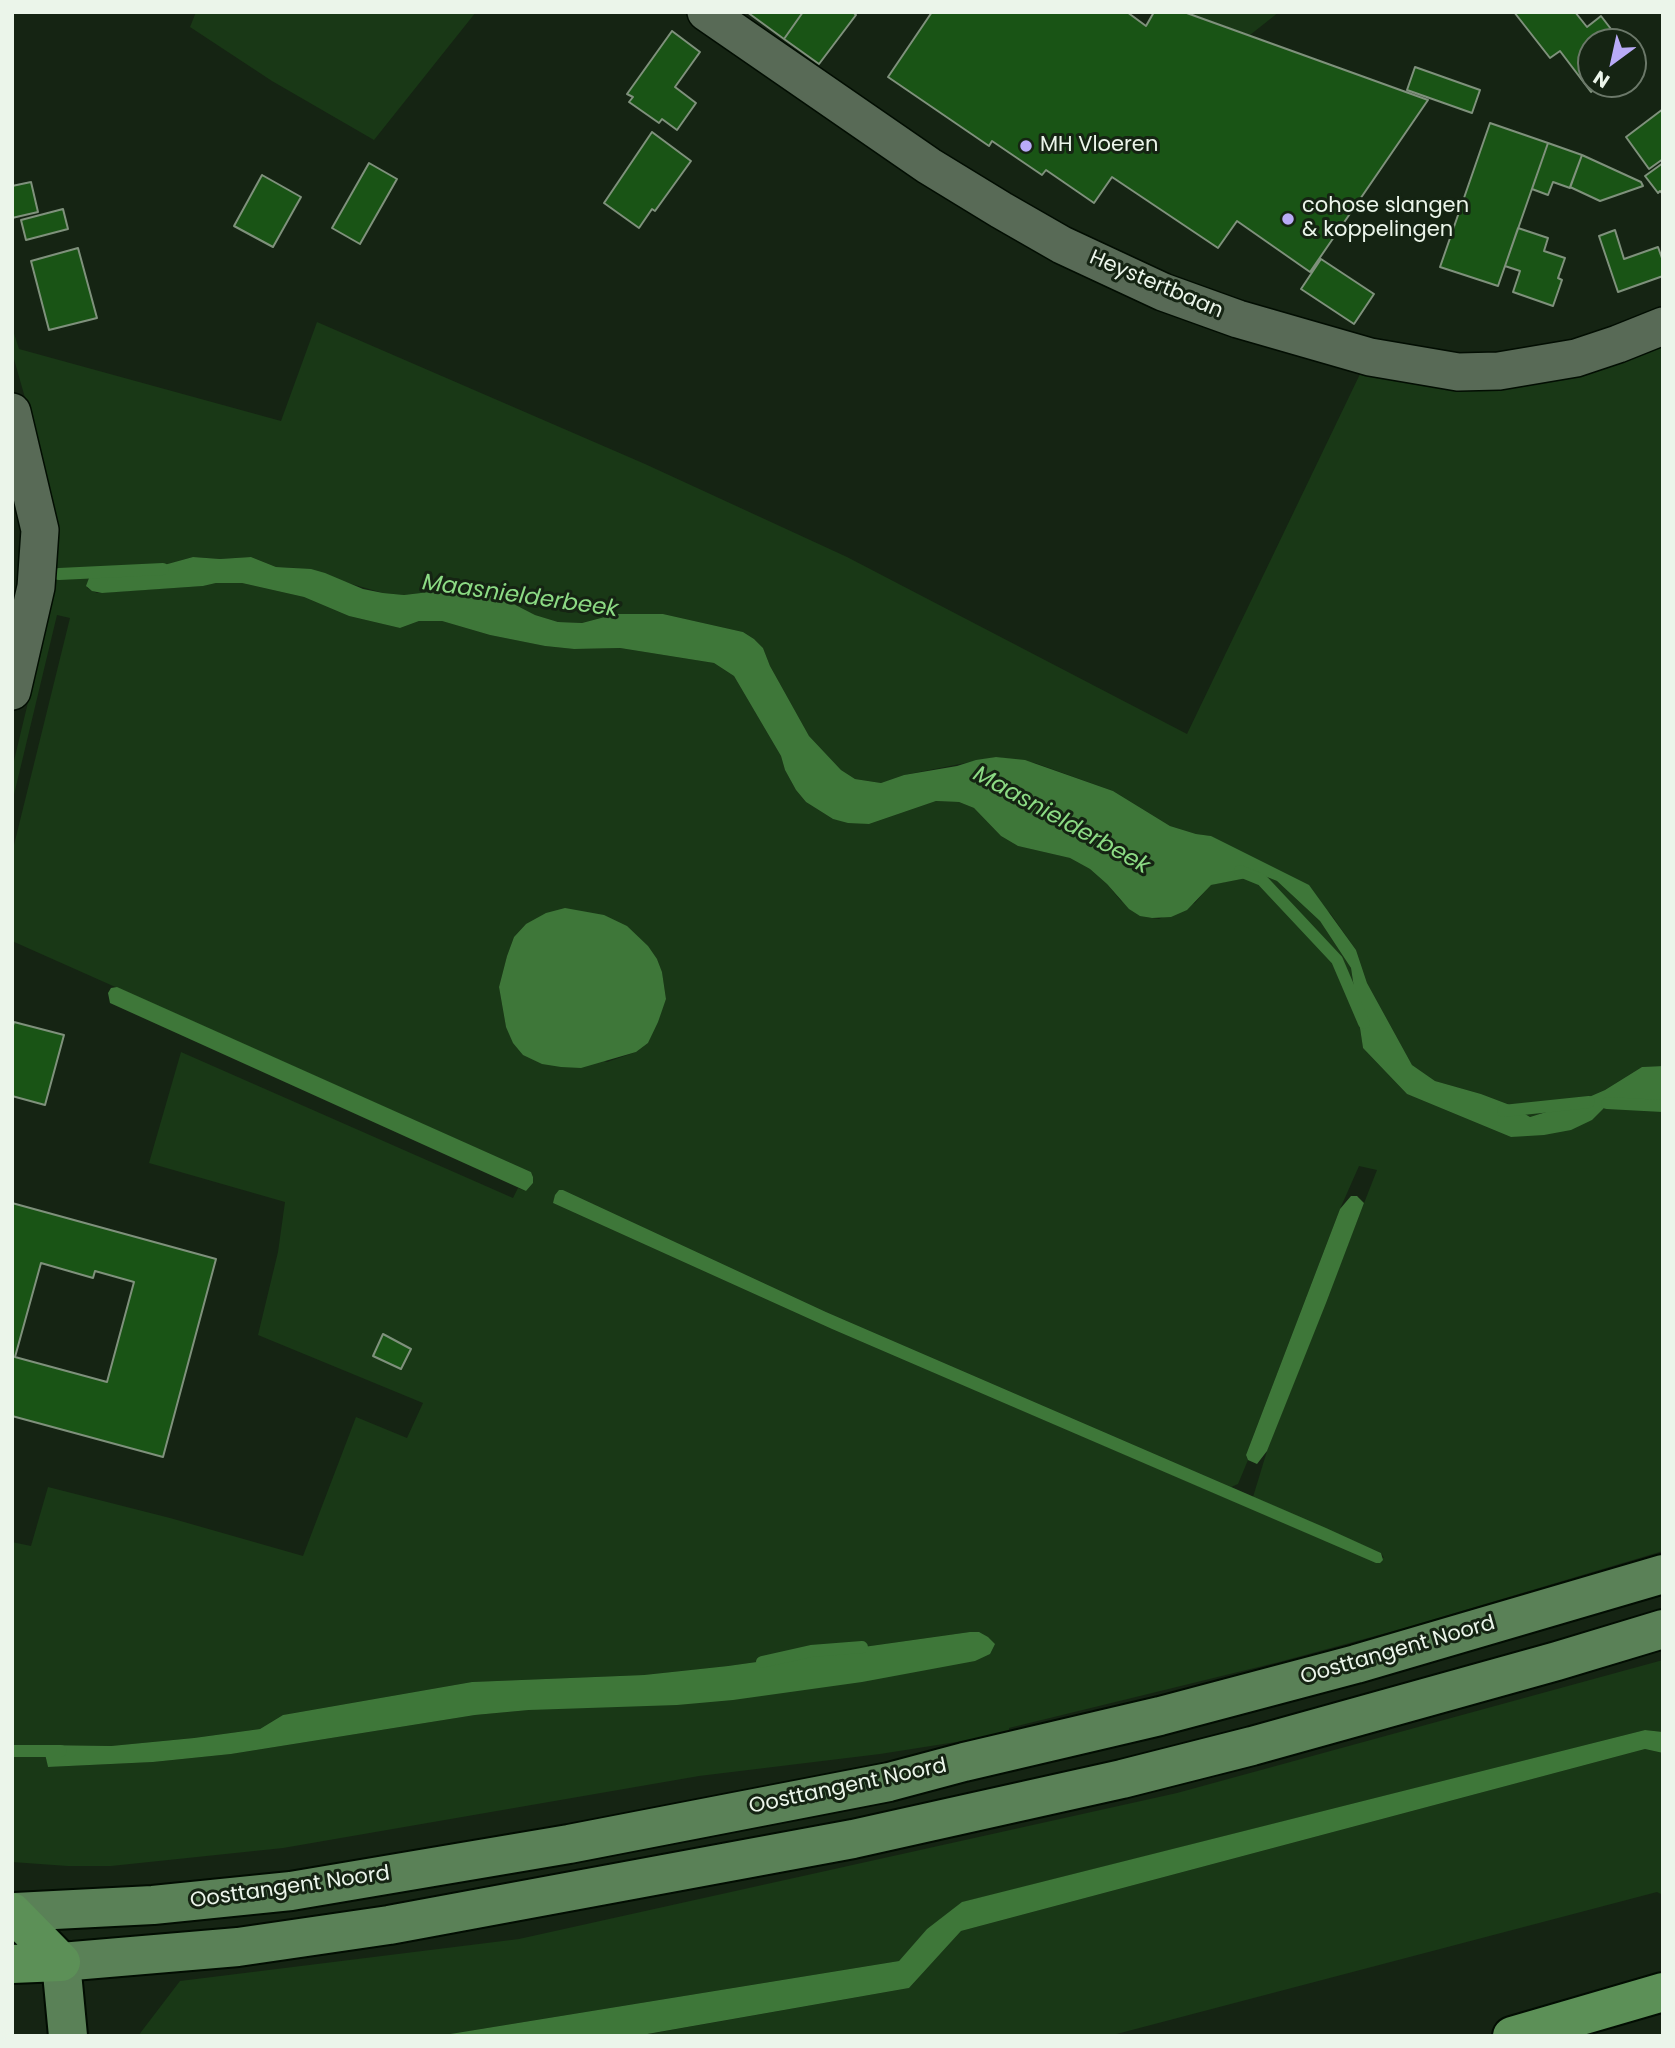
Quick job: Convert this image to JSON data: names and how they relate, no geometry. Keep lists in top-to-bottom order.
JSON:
{
  "streets": {
    "main road": ["Oosttangent Noord"],
    "street": ["Heystertbaan"]
  },
  "water": ["Maasnielderbeek"],
  "places": ["MH Vloeren", "cohose slangen & koppelingen"],
  "north": "bottom left"
}
